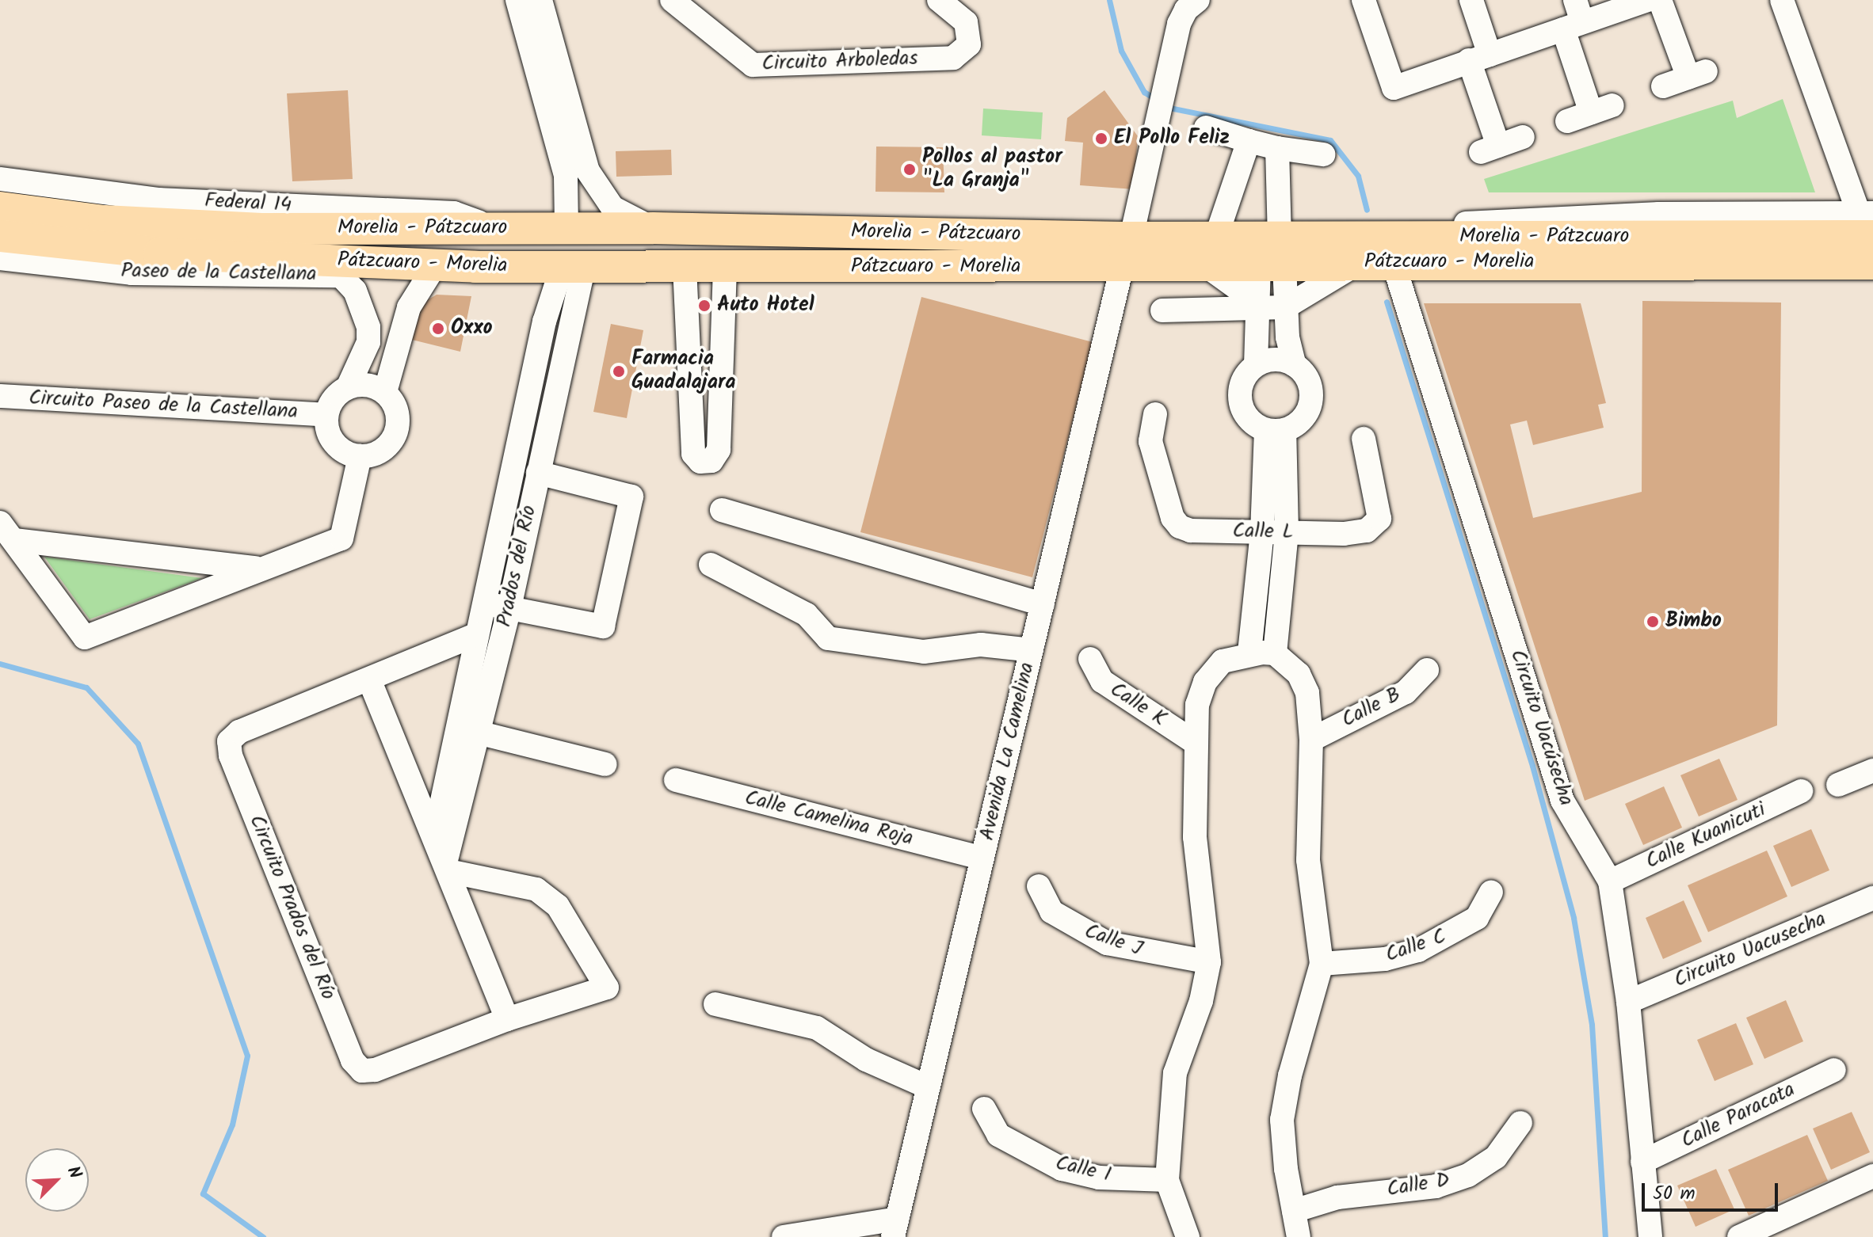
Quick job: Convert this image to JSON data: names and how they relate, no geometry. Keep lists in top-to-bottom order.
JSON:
{
  "streets": {
    "main road": ["Morelia - Pátzcuaro", "Pátzcuaro - Morelia"],
    "street": [
      "Circuito Arboledas",
      "Federal 14",
      "Paseo de la Castellana",
      "Circuito Paseo de la Castellana",
      "Calle L",
      "Prados del Río",
      "Calle K",
      "Calle B",
      "Circuito Uacúsecha",
      "Avenida La Camelina",
      "Calle Camelina Roja",
      "Calle Kuanicuti",
      "Circuito Prados del Río",
      "Calle J",
      "Calle C",
      "Circuito Uacusecha",
      "Calle Paracata",
      "Calle I",
      "Calle D"
    ]
  },
  "crossings": [
    ["Federal 14", "Morelia - Pátzcuaro"],
    ["Morelia - Pátzcuaro", "Pátzcuaro - Morelia"],
    ["Morelia - Pátzcuaro", "Circuito Uacúsecha"],
    ["Pátzcuaro - Morelia", "Paseo de la Castellana"],
    ["Pátzcuaro - Morelia", "Prados del Río"],
    ["Pátzcuaro - Morelia", "Circuito Uacúsecha"],
    ["Pátzcuaro - Morelia", "Avenida La Camelina"],
    ["Prados del Río", "Circuito Prados del Río"],
    ["Circuito Uacúsecha", "Calle Kuanicuti"],
    ["Circuito Uacúsecha", "Circuito Uacusecha"],
    ["Circuito Uacúsecha", "Calle Paracata"],
    ["Avenida La Camelina", "Calle Camelina Roja"]
  ],
  "places": [
    "El Pollo Feliz",
    "Pollos al pastor \"La Granja\"",
    "Auto Hotel",
    "Oxxo",
    "Farmacia Guadalajara",
    "Bimbo"
  ],
  "scale_bar": "50 m",
  "north": "top right"
}
